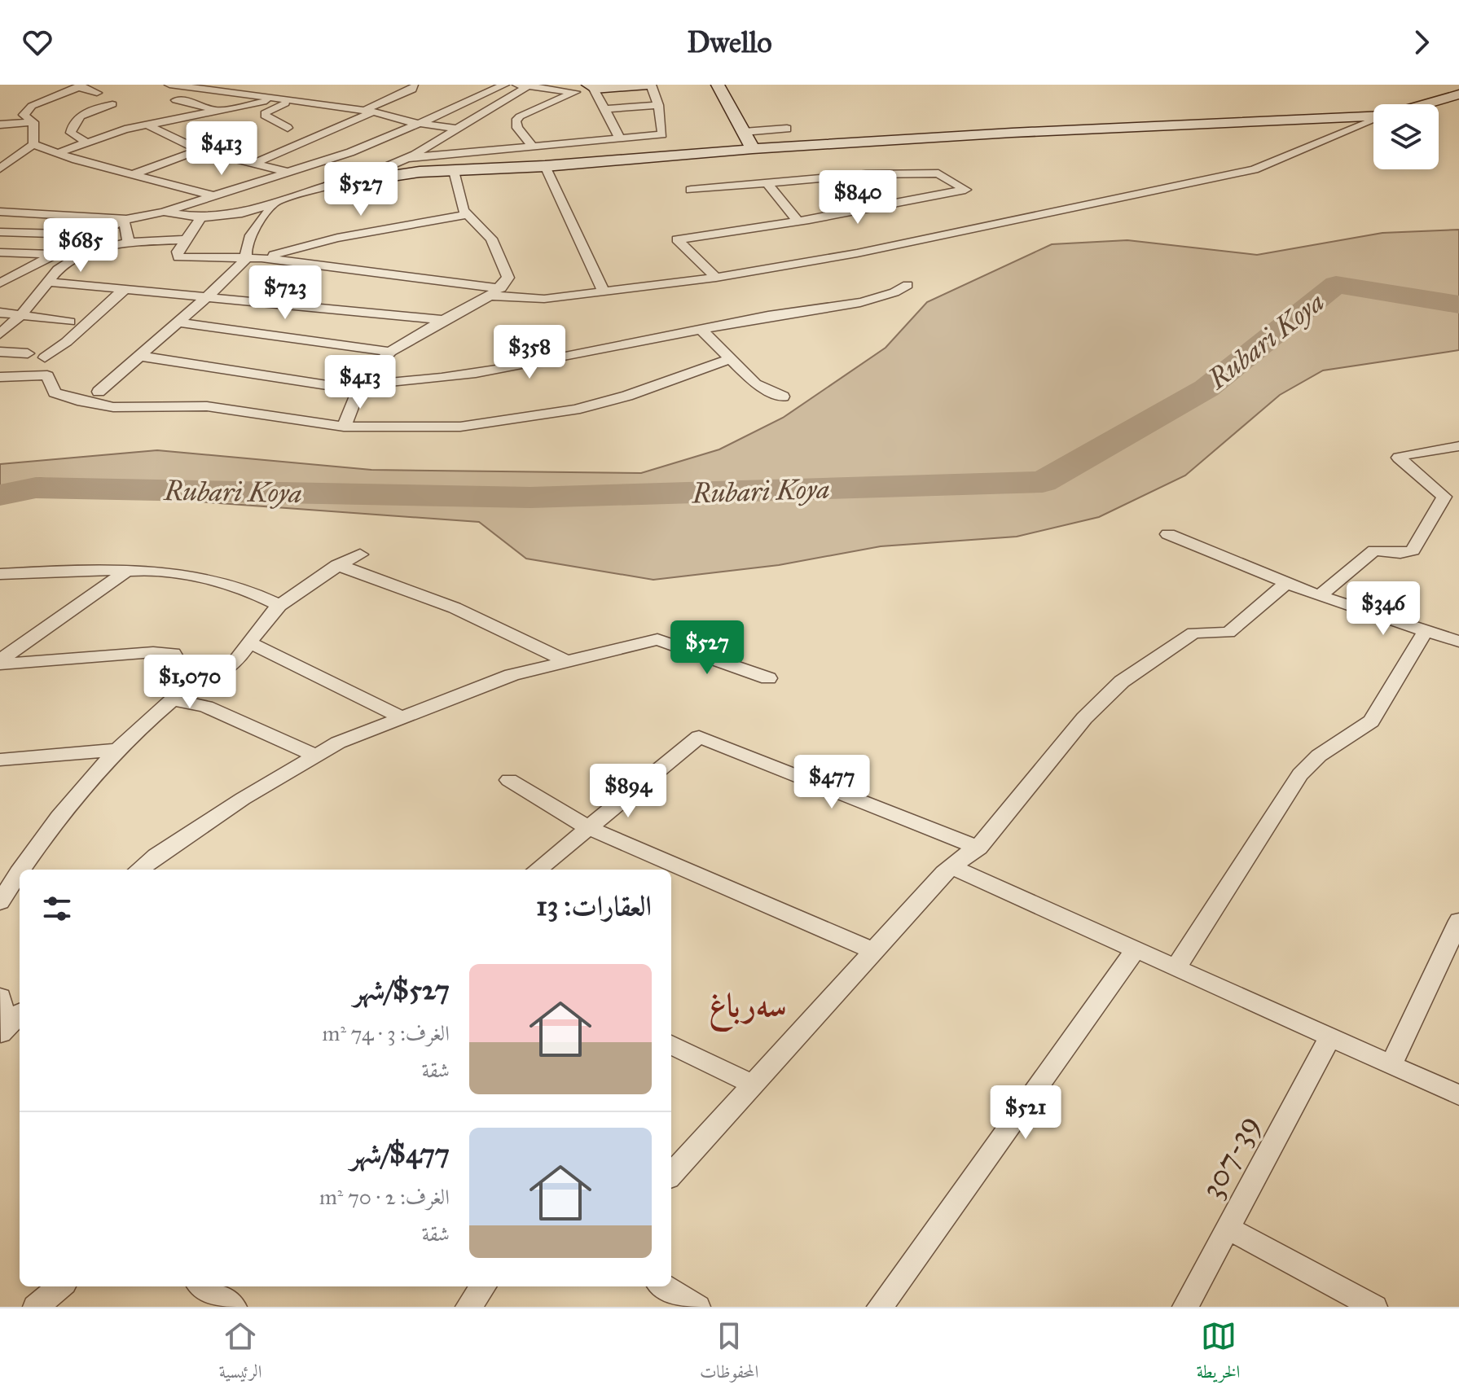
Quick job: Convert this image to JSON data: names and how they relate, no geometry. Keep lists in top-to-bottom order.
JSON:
{
  "streets": {
    "street": ["307-39"]
  },
  "districts": ["سەرباغ"],
  "water": ["Rubari Koya"],
  "page": {
    "header": "Dwello",
    "price": [
      "$413",
      "$527",
      "$840",
      "$685",
      "$723",
      "$358",
      "$413",
      "$346",
      "$527",
      "$1,070",
      "$477",
      "$894",
      "$521"
    ],
    "heading": "العقارات: 13",
    "list": [
      {
        "name": "$527/شهر",
        "note": "الغرف: 3 · 74 m² · شقة"
      },
      {
        "name": "$477/شهر",
        "note": "الغرف: 2 · 70 m² · شقة"
      }
    ],
    "tabs": ["الخريطة", "المحفوظات", "الرئيسية"]
  }
}
